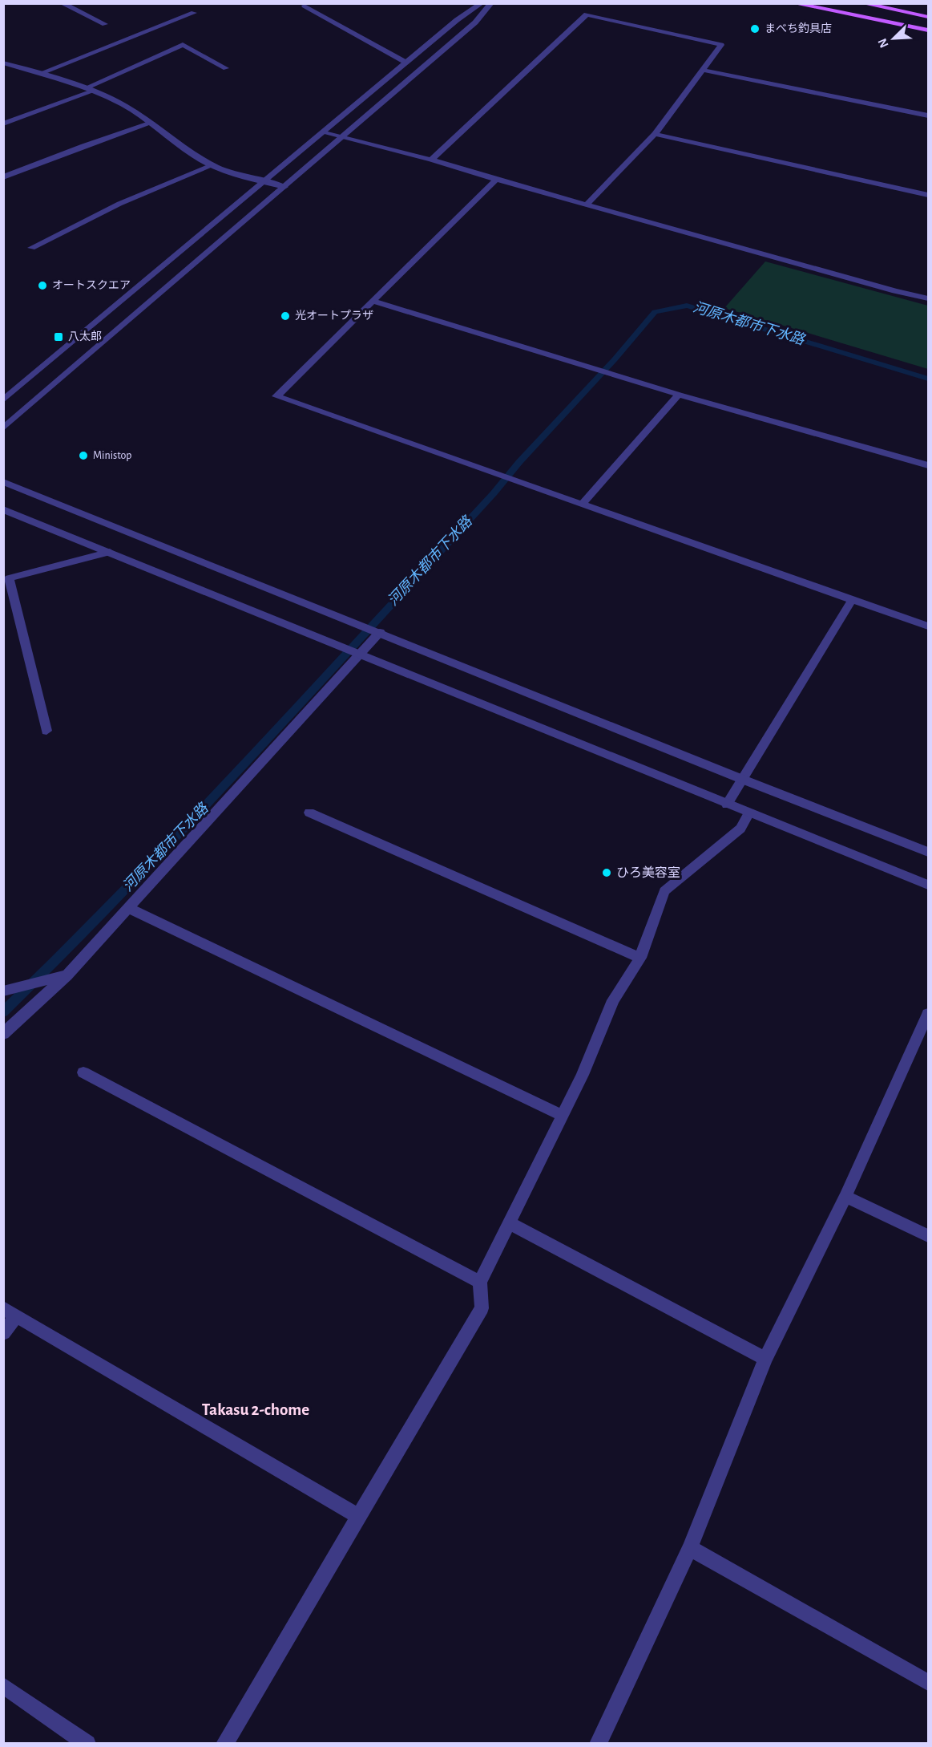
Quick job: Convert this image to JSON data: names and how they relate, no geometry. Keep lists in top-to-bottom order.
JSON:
{
  "districts": ["Takasu 2-chome"],
  "water": ["河原木都市下水路"],
  "places": {
    "other": [
      "まべち釣具店",
      "オートスクエア",
      "光オートプラザ",
      "Ministop",
      "ひろ美容室"
    ],
    "transit": ["八太郎"]
  },
  "north": "bottom left"
}
